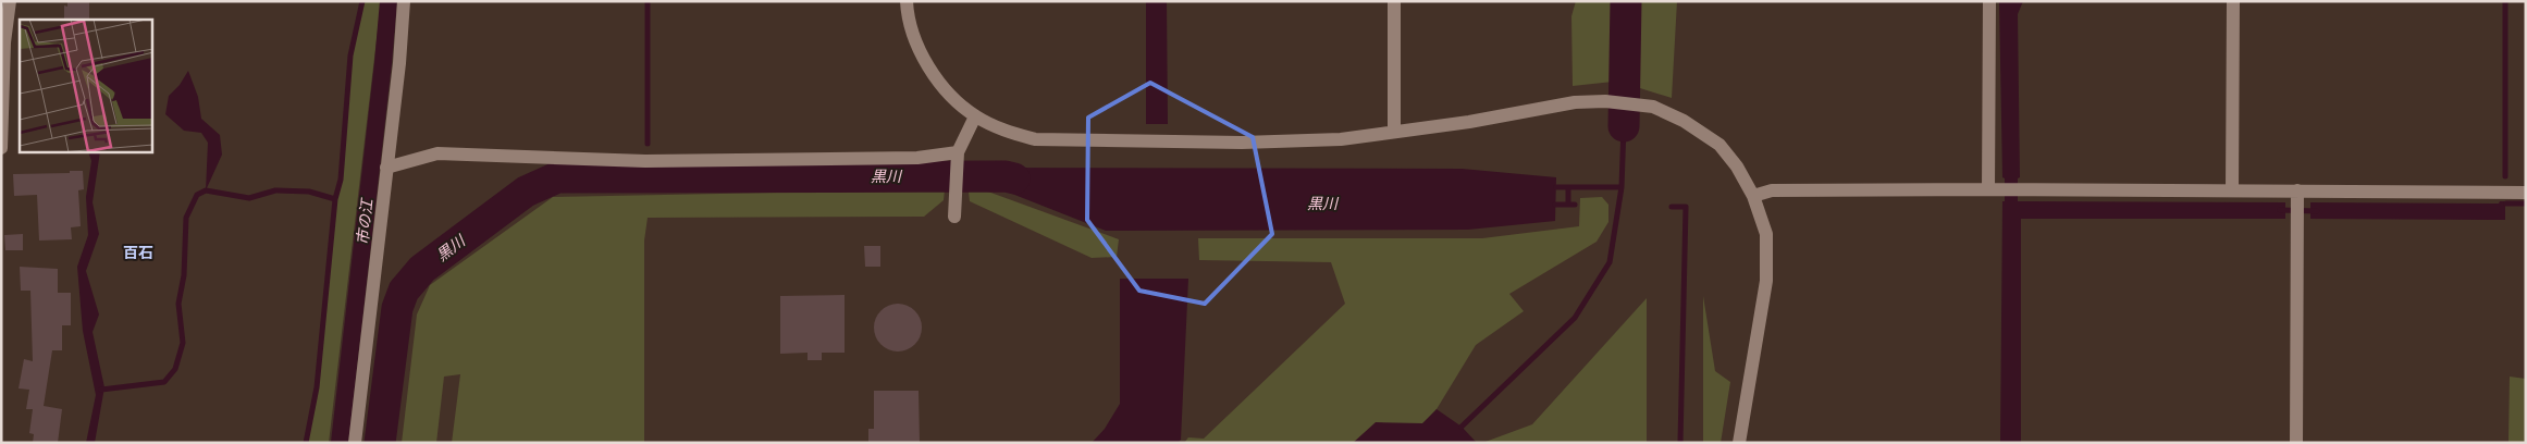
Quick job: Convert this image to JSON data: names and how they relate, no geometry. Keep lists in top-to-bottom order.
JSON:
{
  "districts": ["百石"],
  "water": ["黒川", "市の江"]
}
